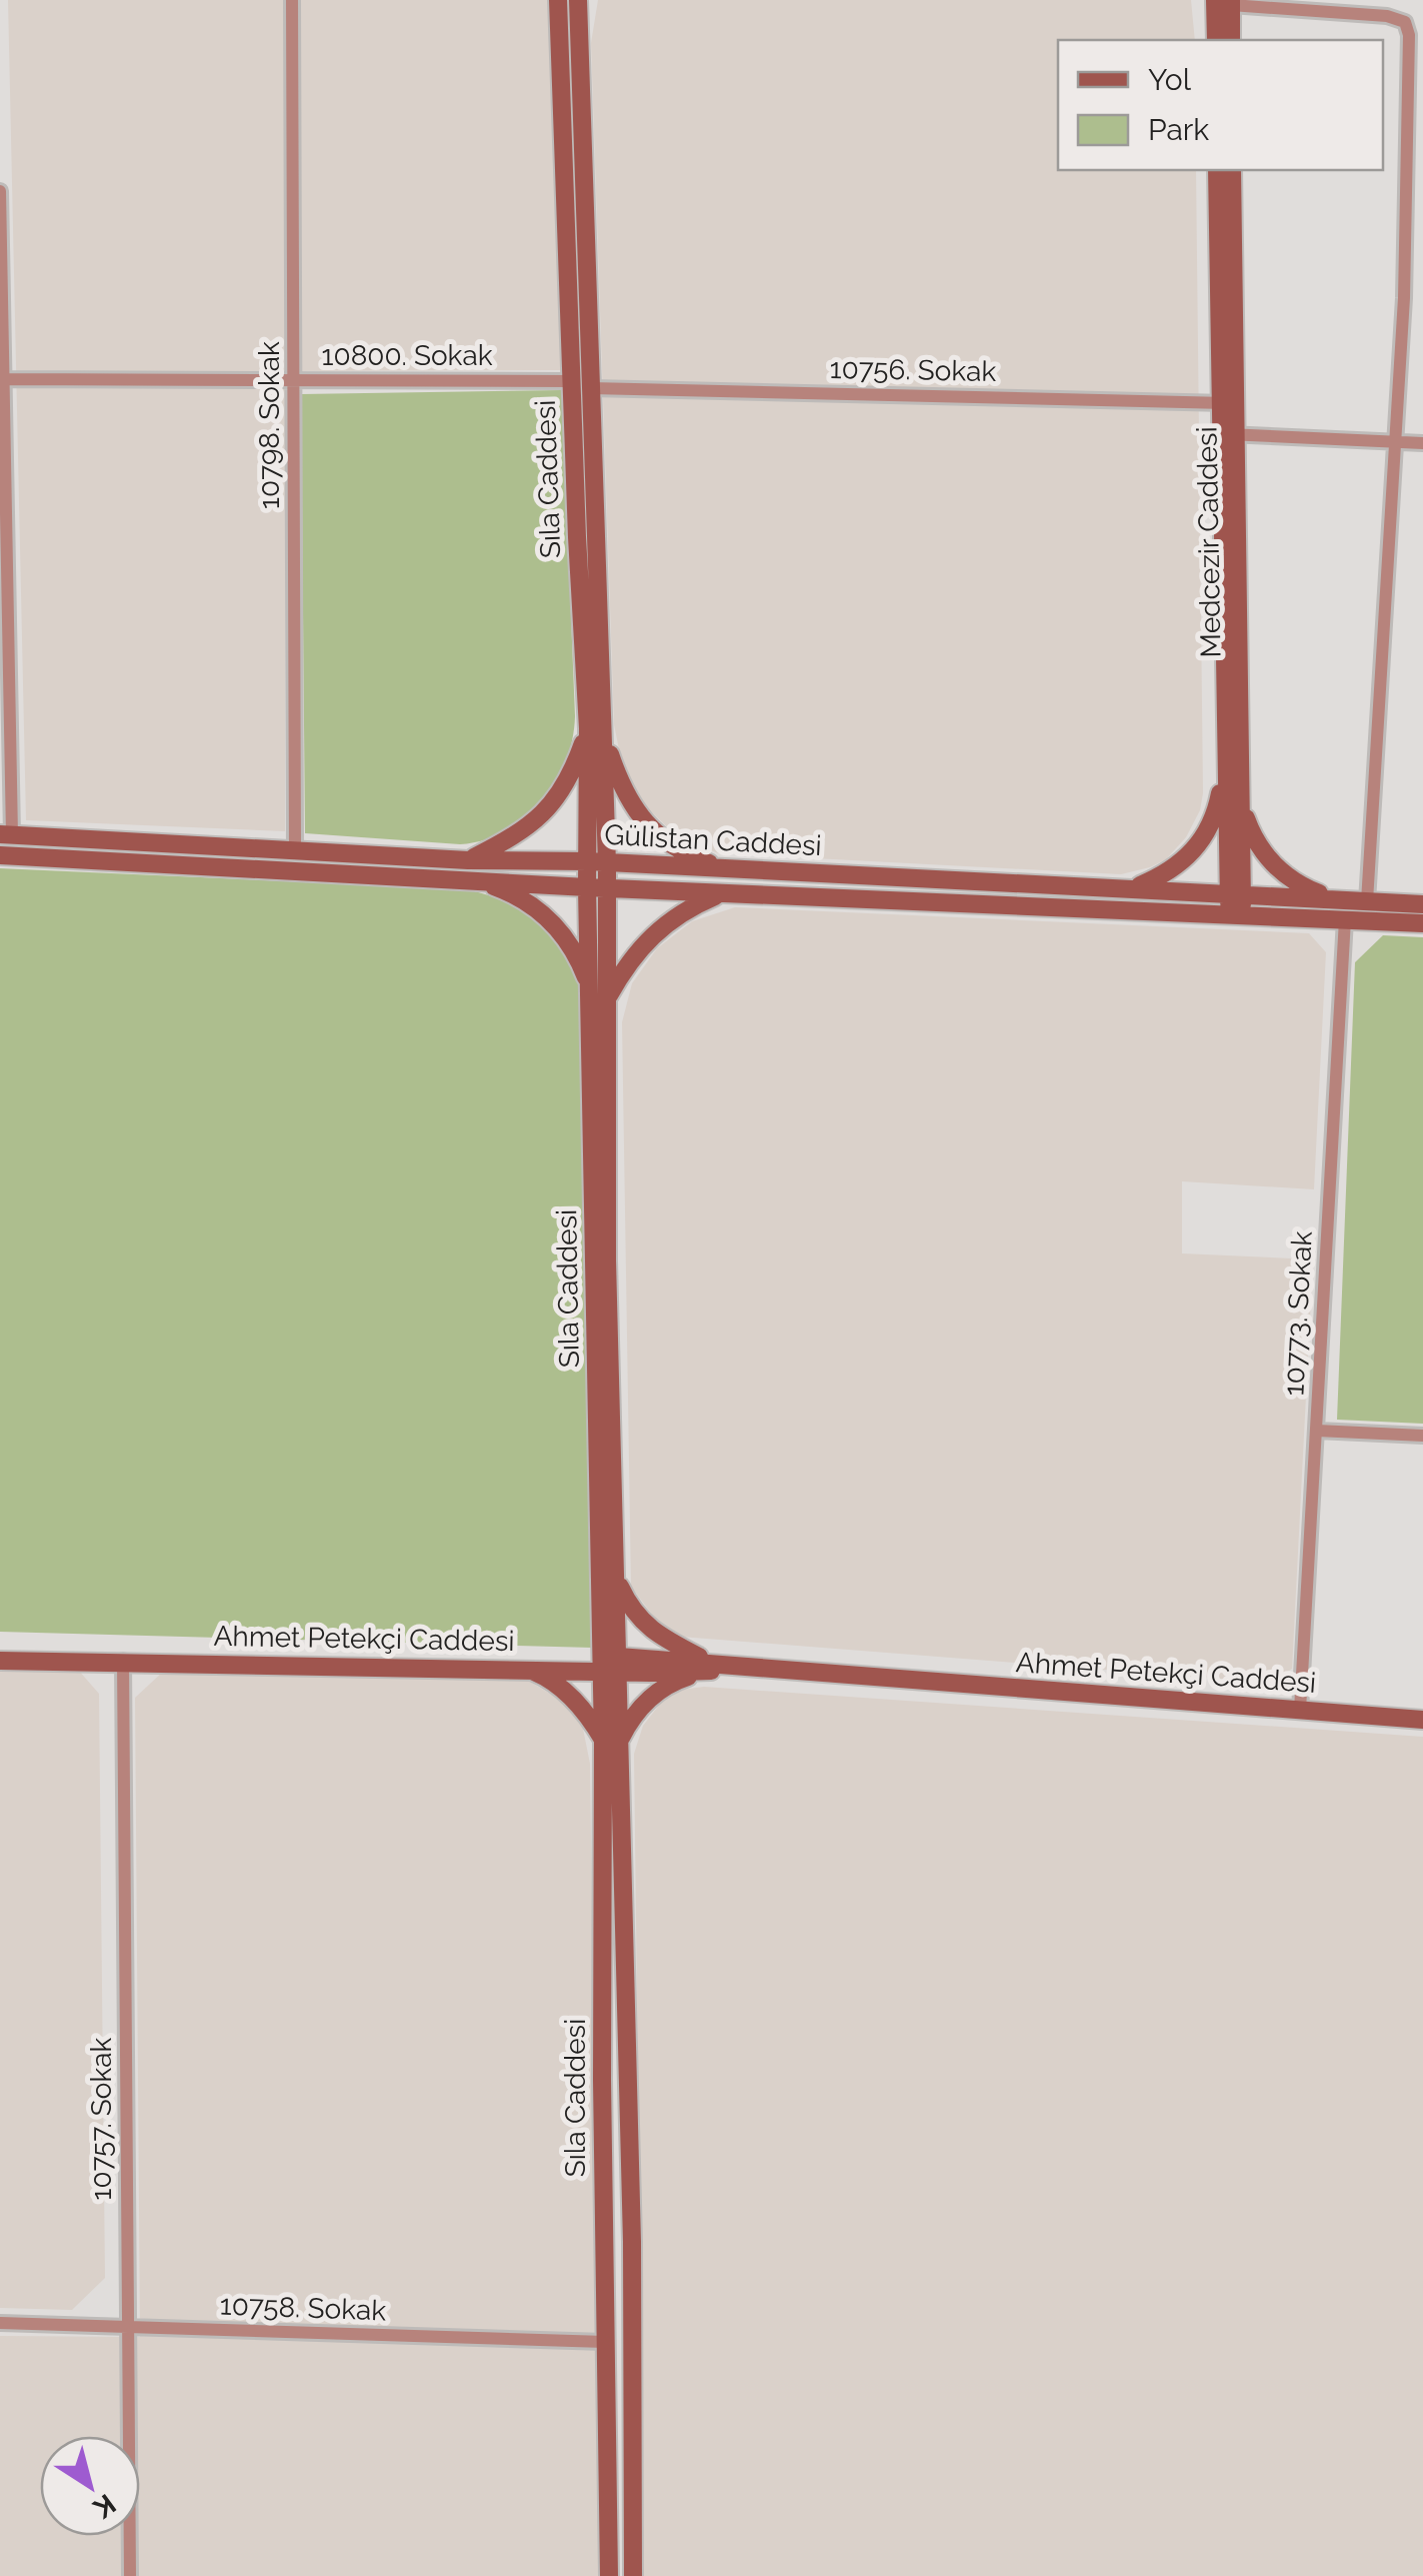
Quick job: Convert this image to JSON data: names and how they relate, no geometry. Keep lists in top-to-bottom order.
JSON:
{
  "streets": {
    "street": [
      "10800. Sokak",
      "10756. Sokak",
      "10798. Sokak",
      "Sıla Caddesi",
      "Medcezir Caddesi",
      "Gülistan Caddesi",
      "10773. Sokak",
      "Ahmet Petekçi Caddesi",
      "10757. Sokak",
      "10758. Sokak"
    ]
  },
  "crossings": [
    ["10800. Sokak", "10798. Sokak"],
    ["10800. Sokak", "Sıla Caddesi"],
    ["10756. Sokak", "Medcezir Caddesi"],
    ["10798. Sokak", "Gülistan Caddesi"],
    ["Sıla Caddesi", "Gülistan Caddesi"],
    ["Sıla Caddesi", "Ahmet Petekçi Caddesi"],
    ["Sıla Caddesi", "10758. Sokak"],
    ["Medcezir Caddesi", "Gülistan Caddesi"],
    ["Gülistan Caddesi", "10773. Sokak"],
    ["10773. Sokak", "Ahmet Petekçi Caddesi"],
    ["Ahmet Petekçi Caddesi", "10757. Sokak"],
    ["10757. Sokak", "10758. Sokak"]
  ],
  "legend": ["Yol", "Park"],
  "north": "bottom right"
}
